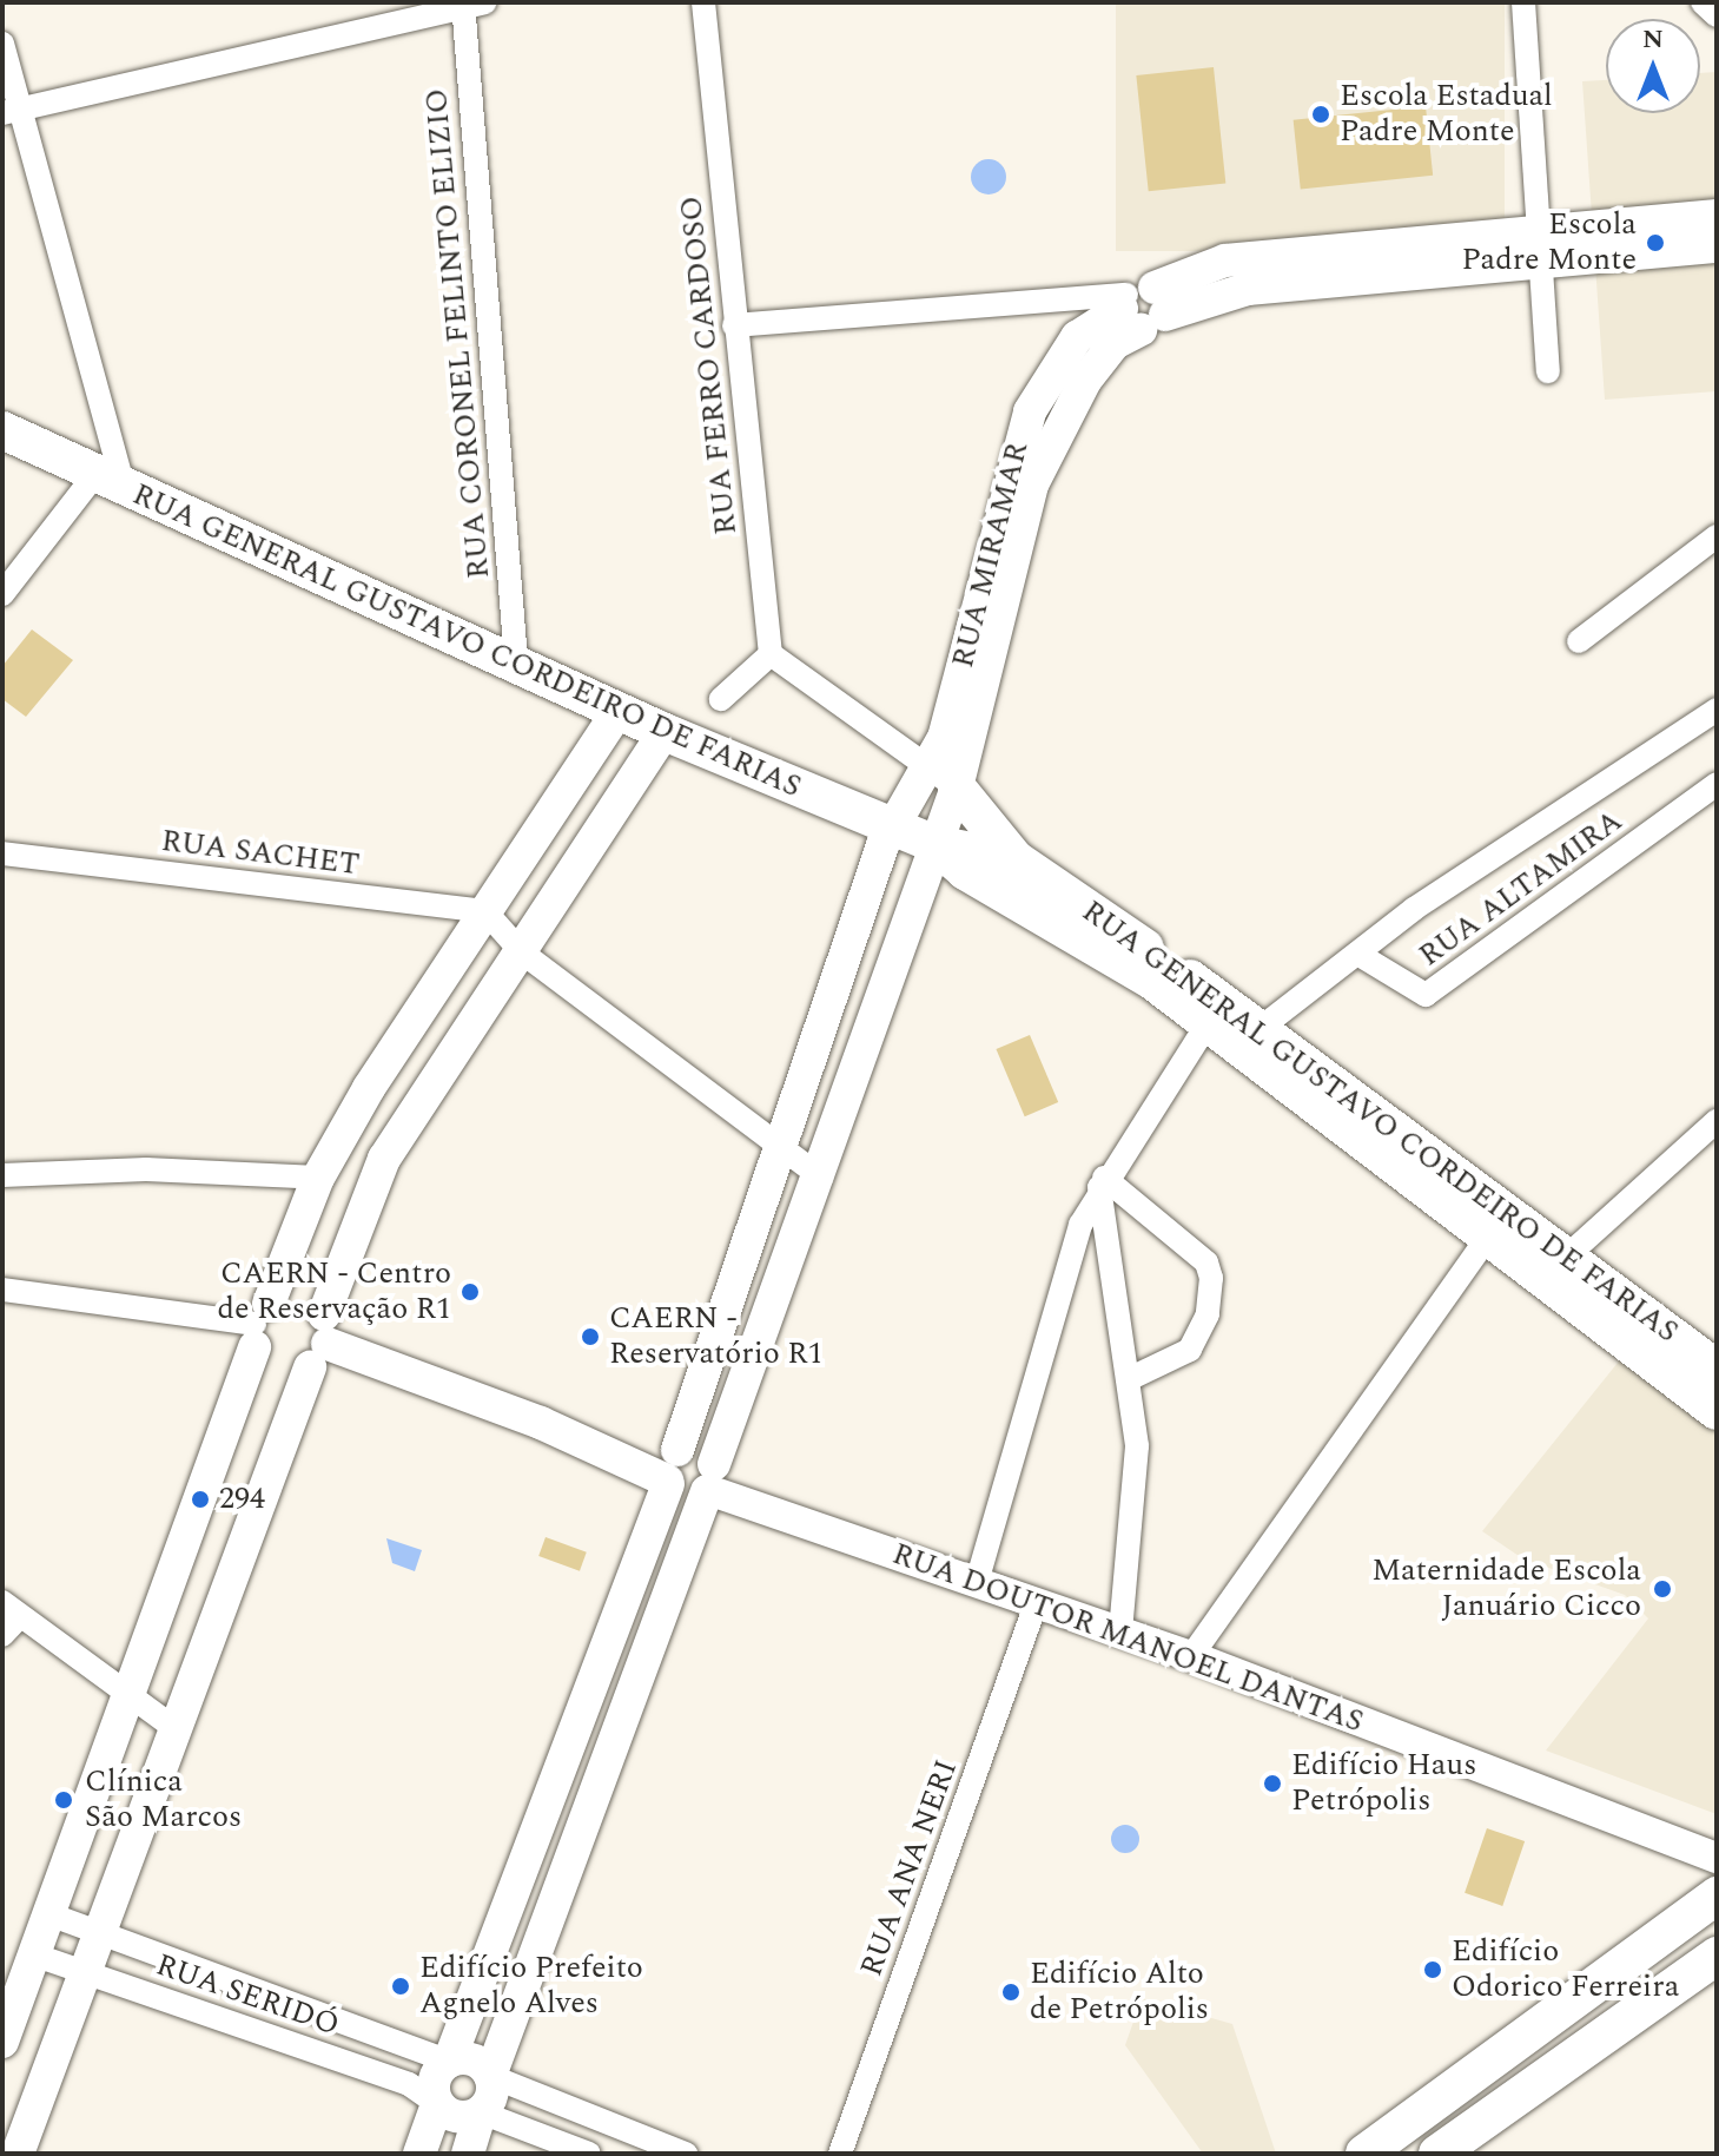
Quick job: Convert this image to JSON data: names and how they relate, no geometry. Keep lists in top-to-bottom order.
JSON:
{
  "streets": {
    "main road": ["RUA MIRAMAR", "RUA GENERAL GUSTAVO CORDEIRO DE FARIAS"],
    "street": [
      "RUA CORONEL FELINTO ELIZIO",
      "RUA FERRO CARDOSO",
      "RUA SACHET",
      "RUA ALTAMIRA",
      "RUA DOUTOR MANOEL DANTAS",
      "RUA ANA NERI",
      "RUA SERIDÓ"
    ]
  },
  "crossings": [
    ["RUA CORONEL FELINTO ELIZIO", "RUA GENERAL GUSTAVO CORDEIRO DE FARIAS"],
    ["RUA MIRAMAR", "RUA GENERAL GUSTAVO CORDEIRO DE FARIAS"],
    ["RUA MIRAMAR", "RUA DOUTOR MANOEL DANTAS"],
    ["RUA MIRAMAR", "RUA SERIDÓ"],
    ["RUA DOUTOR MANOEL DANTAS", "RUA ANA NERI"]
  ],
  "places": [
    "Escola Estadual Padre Monte",
    "Escola Padre Monte",
    "CAERN - Centro de Reservação R1",
    "CAERN - Reservatório R1",
    "294",
    "Maternidade Escola Januário Cicco",
    "Edifício Haus Petrópolis",
    "Clínica São Marcos",
    "Edifício Odorico Ferreira",
    "Edifício Prefeito Agnelo Alves",
    "Edifício Alto de Petrópolis"
  ],
  "north": "top"
}
